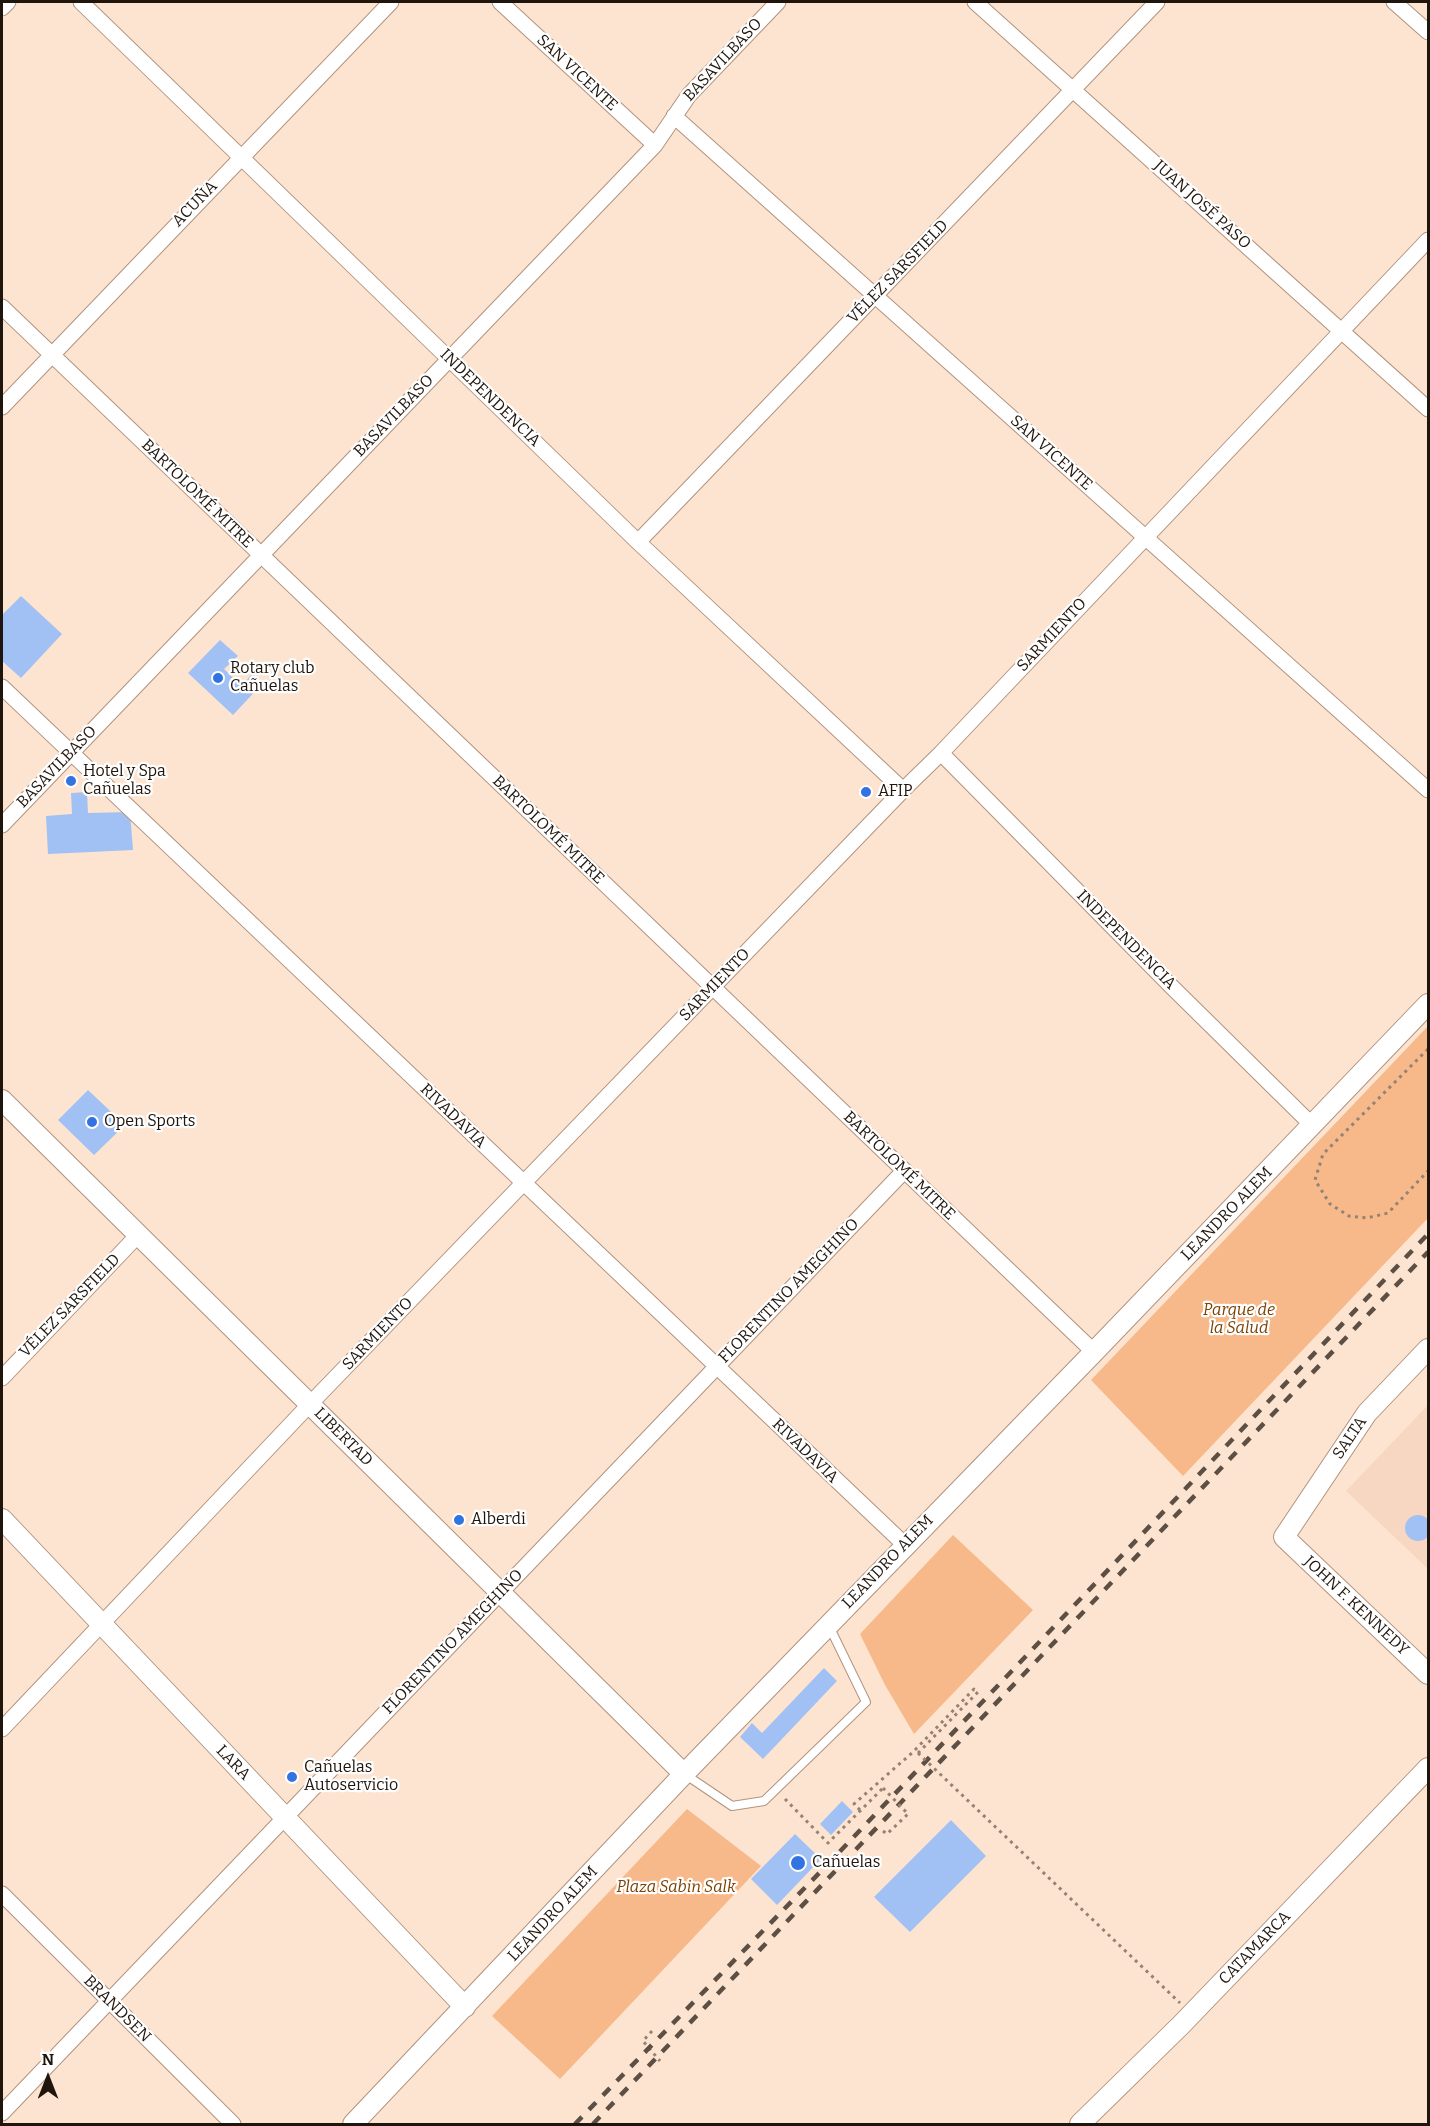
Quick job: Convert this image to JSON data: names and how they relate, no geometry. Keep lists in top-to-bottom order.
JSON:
{
  "streets": {
    "street": [
      "BASAVILBASO",
      "SAN VICENTE",
      "ACUÑA",
      "JUAN JOSÉ PASO",
      "VÉLEZ SARSFIELD",
      "INDEPENDENCIA",
      "BARTOLOMÉ MITRE",
      "SARMIENTO",
      "RIVADAVIA",
      "LEANDRO ALEM",
      "FLORENTINO AMEGHINO",
      "LIBERTAD",
      "SALTA",
      "JOHN F. KENNEDY",
      "LARA",
      "CATAMARCA",
      "BRANDSEN"
    ]
  },
  "crossings": [
    ["BASAVILBASO", "SAN VICENTE"],
    ["BASAVILBASO", "INDEPENDENCIA"],
    ["BASAVILBASO", "BARTOLOMÉ MITRE"],
    ["BASAVILBASO", "RIVADAVIA"],
    ["SAN VICENTE", "VÉLEZ SARSFIELD"],
    ["SAN VICENTE", "SARMIENTO"],
    ["ACUÑA", "INDEPENDENCIA"],
    ["ACUÑA", "BARTOLOMÉ MITRE"],
    ["JUAN JOSÉ PASO", "VÉLEZ SARSFIELD"],
    ["JUAN JOSÉ PASO", "SARMIENTO"],
    ["VÉLEZ SARSFIELD", "INDEPENDENCIA"],
    ["VÉLEZ SARSFIELD", "LIBERTAD"],
    ["INDEPENDENCIA", "SARMIENTO"],
    ["INDEPENDENCIA", "LEANDRO ALEM"],
    ["BARTOLOMÉ MITRE", "SARMIENTO"],
    ["BARTOLOMÉ MITRE", "LEANDRO ALEM"],
    ["BARTOLOMÉ MITRE", "FLORENTINO AMEGHINO"],
    ["SARMIENTO", "RIVADAVIA"],
    ["SARMIENTO", "LIBERTAD"],
    ["SARMIENTO", "LARA"],
    ["RIVADAVIA", "LEANDRO ALEM"],
    ["RIVADAVIA", "FLORENTINO AMEGHINO"],
    ["LEANDRO ALEM", "LIBERTAD"],
    ["LEANDRO ALEM", "LARA"],
    ["FLORENTINO AMEGHINO", "LIBERTAD"],
    ["FLORENTINO AMEGHINO", "LARA"],
    ["FLORENTINO AMEGHINO", "BRANDSEN"],
    ["SALTA", "JOHN F. KENNEDY"]
  ],
  "parks": ["Parque de la Salud", "Plaza Sabin Salk"],
  "places": [
    "Rotary club Cañuelas",
    "Hotel y Spa Cañuelas",
    "AFIP",
    "Open Sports",
    "Alberdi",
    "Cañuelas Autoservicio",
    "Cañuelas"
  ],
  "north": "top"
}
